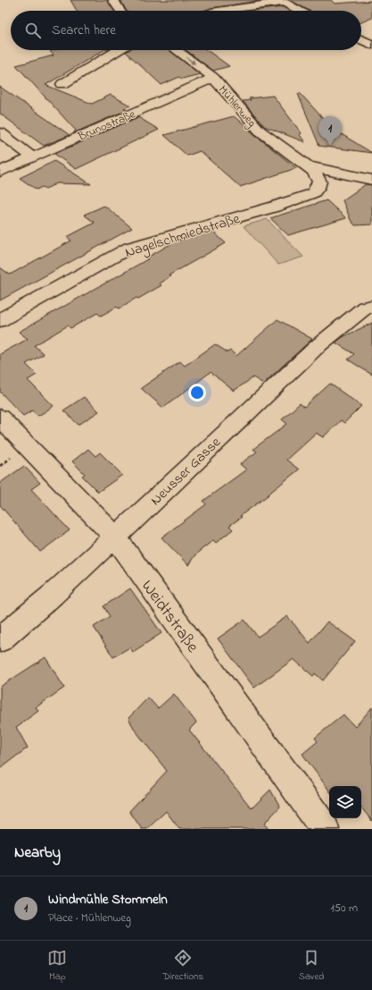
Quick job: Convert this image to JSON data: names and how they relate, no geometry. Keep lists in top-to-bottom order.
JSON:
{
  "streets": {
    "street": [
      "Mühlenweg",
      "Brunostraße",
      "Nagelschmiedstraße",
      "Neusser Gasse",
      "Weidtstraße"
    ]
  },
  "crossings": [
    ["Mühlenweg", "Brunostraße"],
    ["Mühlenweg", "Nagelschmiedstraße"],
    ["Neusser Gasse", "Weidtstraße"]
  ],
  "page": {
    "search": "Search here",
    "pins": "1",
    "heading": "Nearby",
    "list": [
      {
        "mark": "1",
        "name": "Windmühle Stommeln",
        "note": "Place · Mühlenweg",
        "value": "150 m"
      }
    ],
    "nav": ["Map", "Directions", "Saved"]
  }
}
